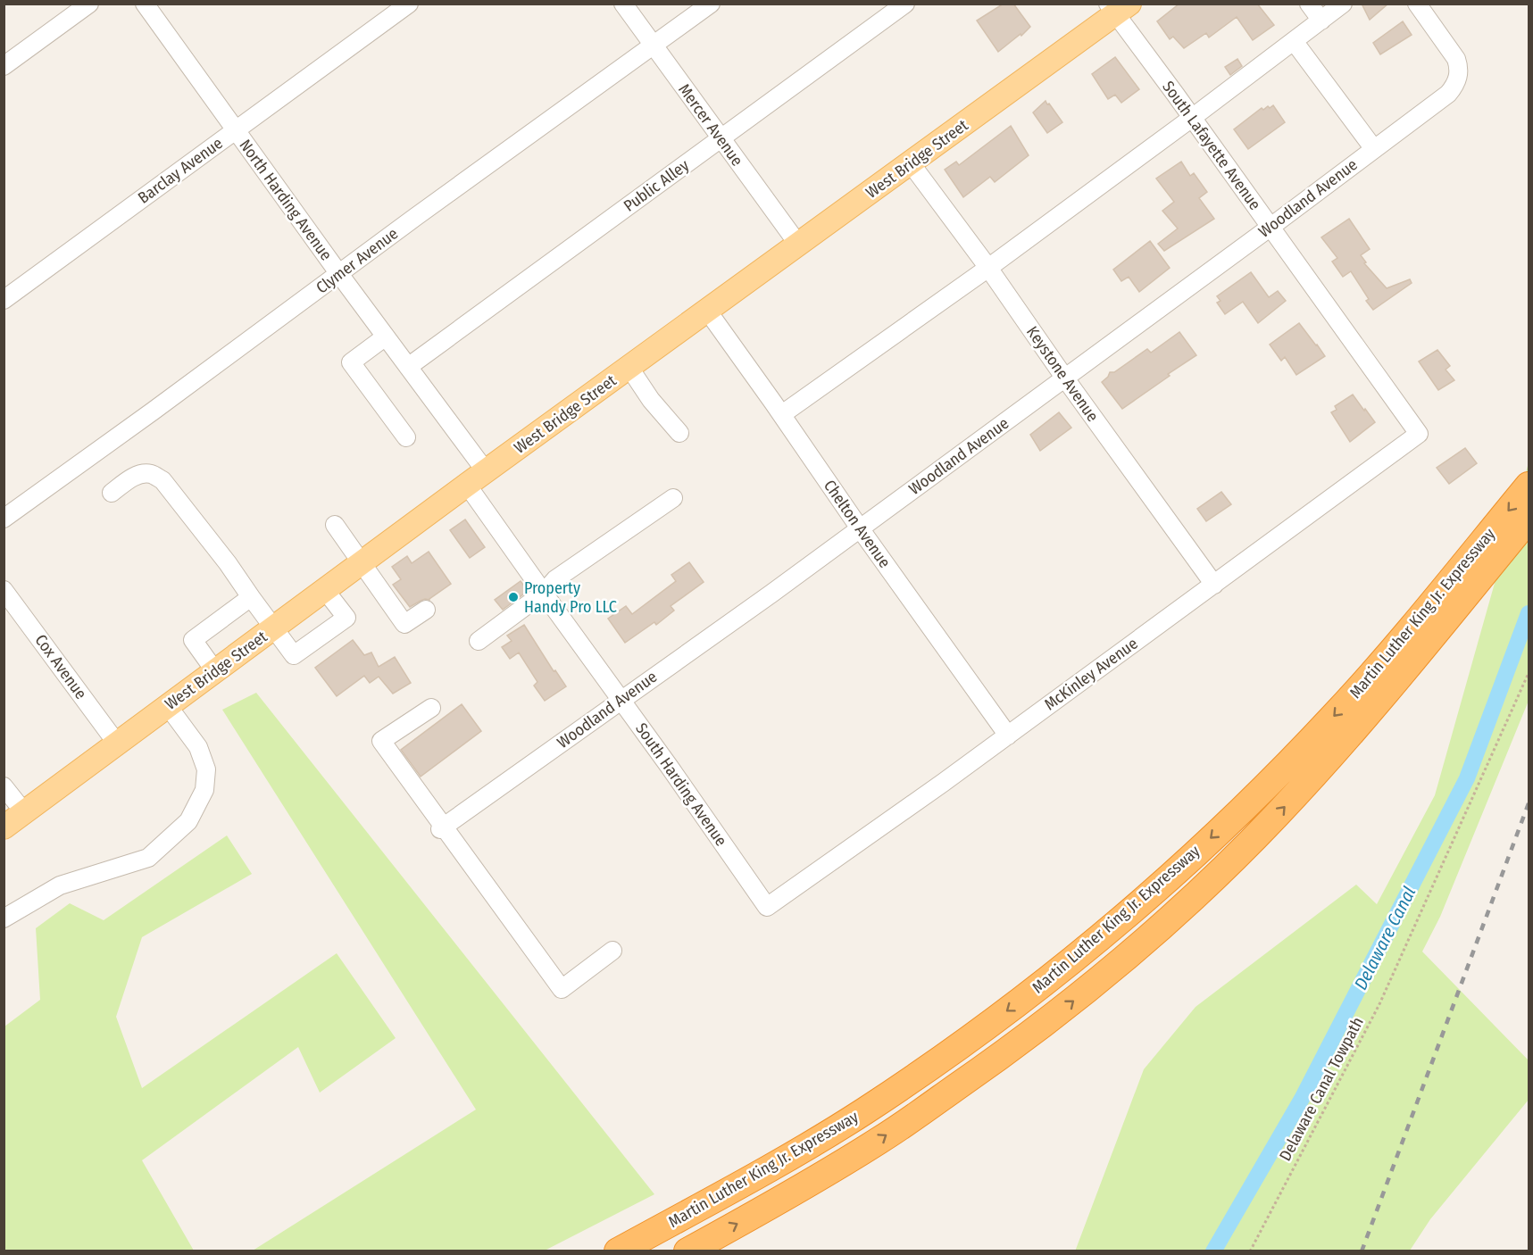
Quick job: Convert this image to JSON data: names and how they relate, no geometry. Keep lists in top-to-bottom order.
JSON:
{
  "streets": {
    "highway": ["Martin Luther King Jr. Expressway"],
    "main road": ["West Bridge Street"],
    "street": [
      "Mercer Avenue",
      "South Lafayette Avenue",
      "Barclay Avenue",
      "Public Alley",
      "Woodland Avenue",
      "North Harding Avenue",
      "Clymer Avenue",
      "Keystone Avenue",
      "Chelton Avenue",
      "Cox Avenue",
      "McKinley Avenue",
      "South Harding Avenue"
    ],
    "path": ["Delaware Canal Towpath"]
  },
  "crossings": [
    ["Mercer Avenue", "West Bridge Street"],
    ["Mercer Avenue", "Public Alley"],
    ["Mercer Avenue", "Clymer Avenue"],
    ["South Lafayette Avenue", "West Bridge Street"],
    ["South Lafayette Avenue", "Woodland Avenue"],
    ["South Lafayette Avenue", "McKinley Avenue"],
    ["West Bridge Street", "North Harding Avenue"],
    ["West Bridge Street", "Keystone Avenue"],
    ["West Bridge Street", "Chelton Avenue"],
    ["West Bridge Street", "Cox Avenue"],
    ["West Bridge Street", "South Harding Avenue"],
    ["Barclay Avenue", "North Harding Avenue"],
    ["Public Alley", "North Harding Avenue"],
    ["Woodland Avenue", "Keystone Avenue"],
    ["Woodland Avenue", "Chelton Avenue"],
    ["Woodland Avenue", "South Harding Avenue"],
    ["North Harding Avenue", "Clymer Avenue"],
    ["Keystone Avenue", "McKinley Avenue"],
    ["Chelton Avenue", "McKinley Avenue"],
    ["McKinley Avenue", "South Harding Avenue"]
  ],
  "water": ["Delaware Canal"],
  "places": ["Property Handy Pro LLC"]
}
